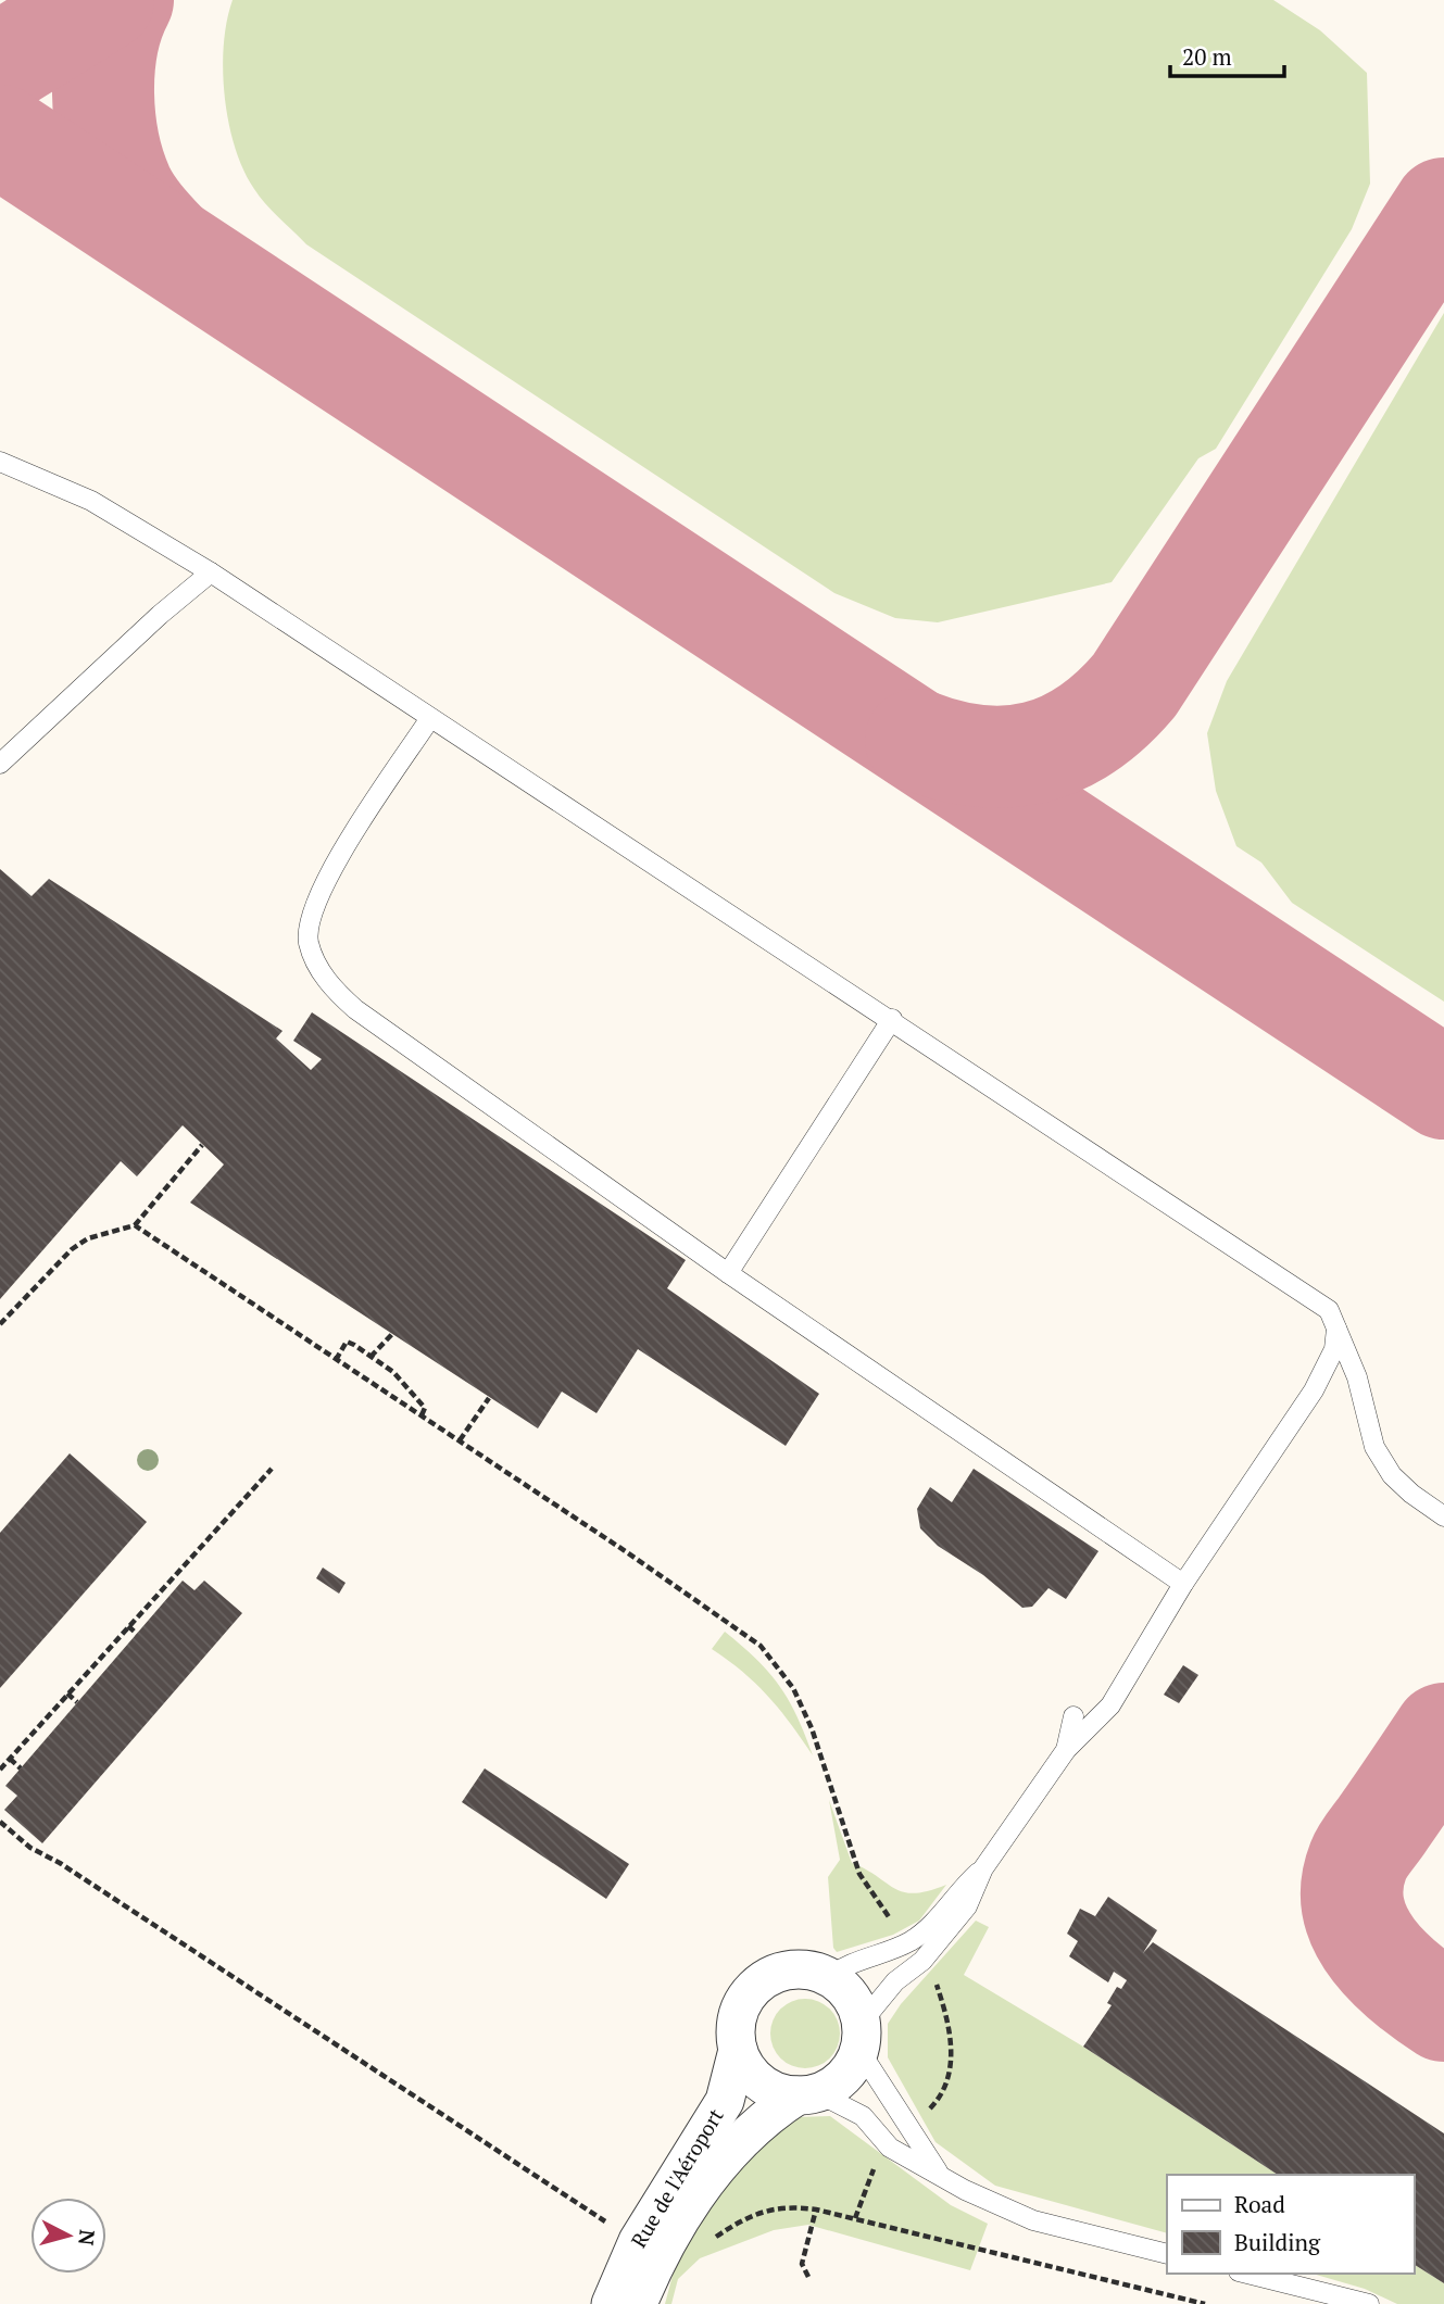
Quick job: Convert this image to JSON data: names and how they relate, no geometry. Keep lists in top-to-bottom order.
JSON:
{
  "streets": {
    "street": ["Rue de l'Aéroport"]
  },
  "legend": ["Road", "Building"],
  "scale_bar": "20 m",
  "north": "right"
}
